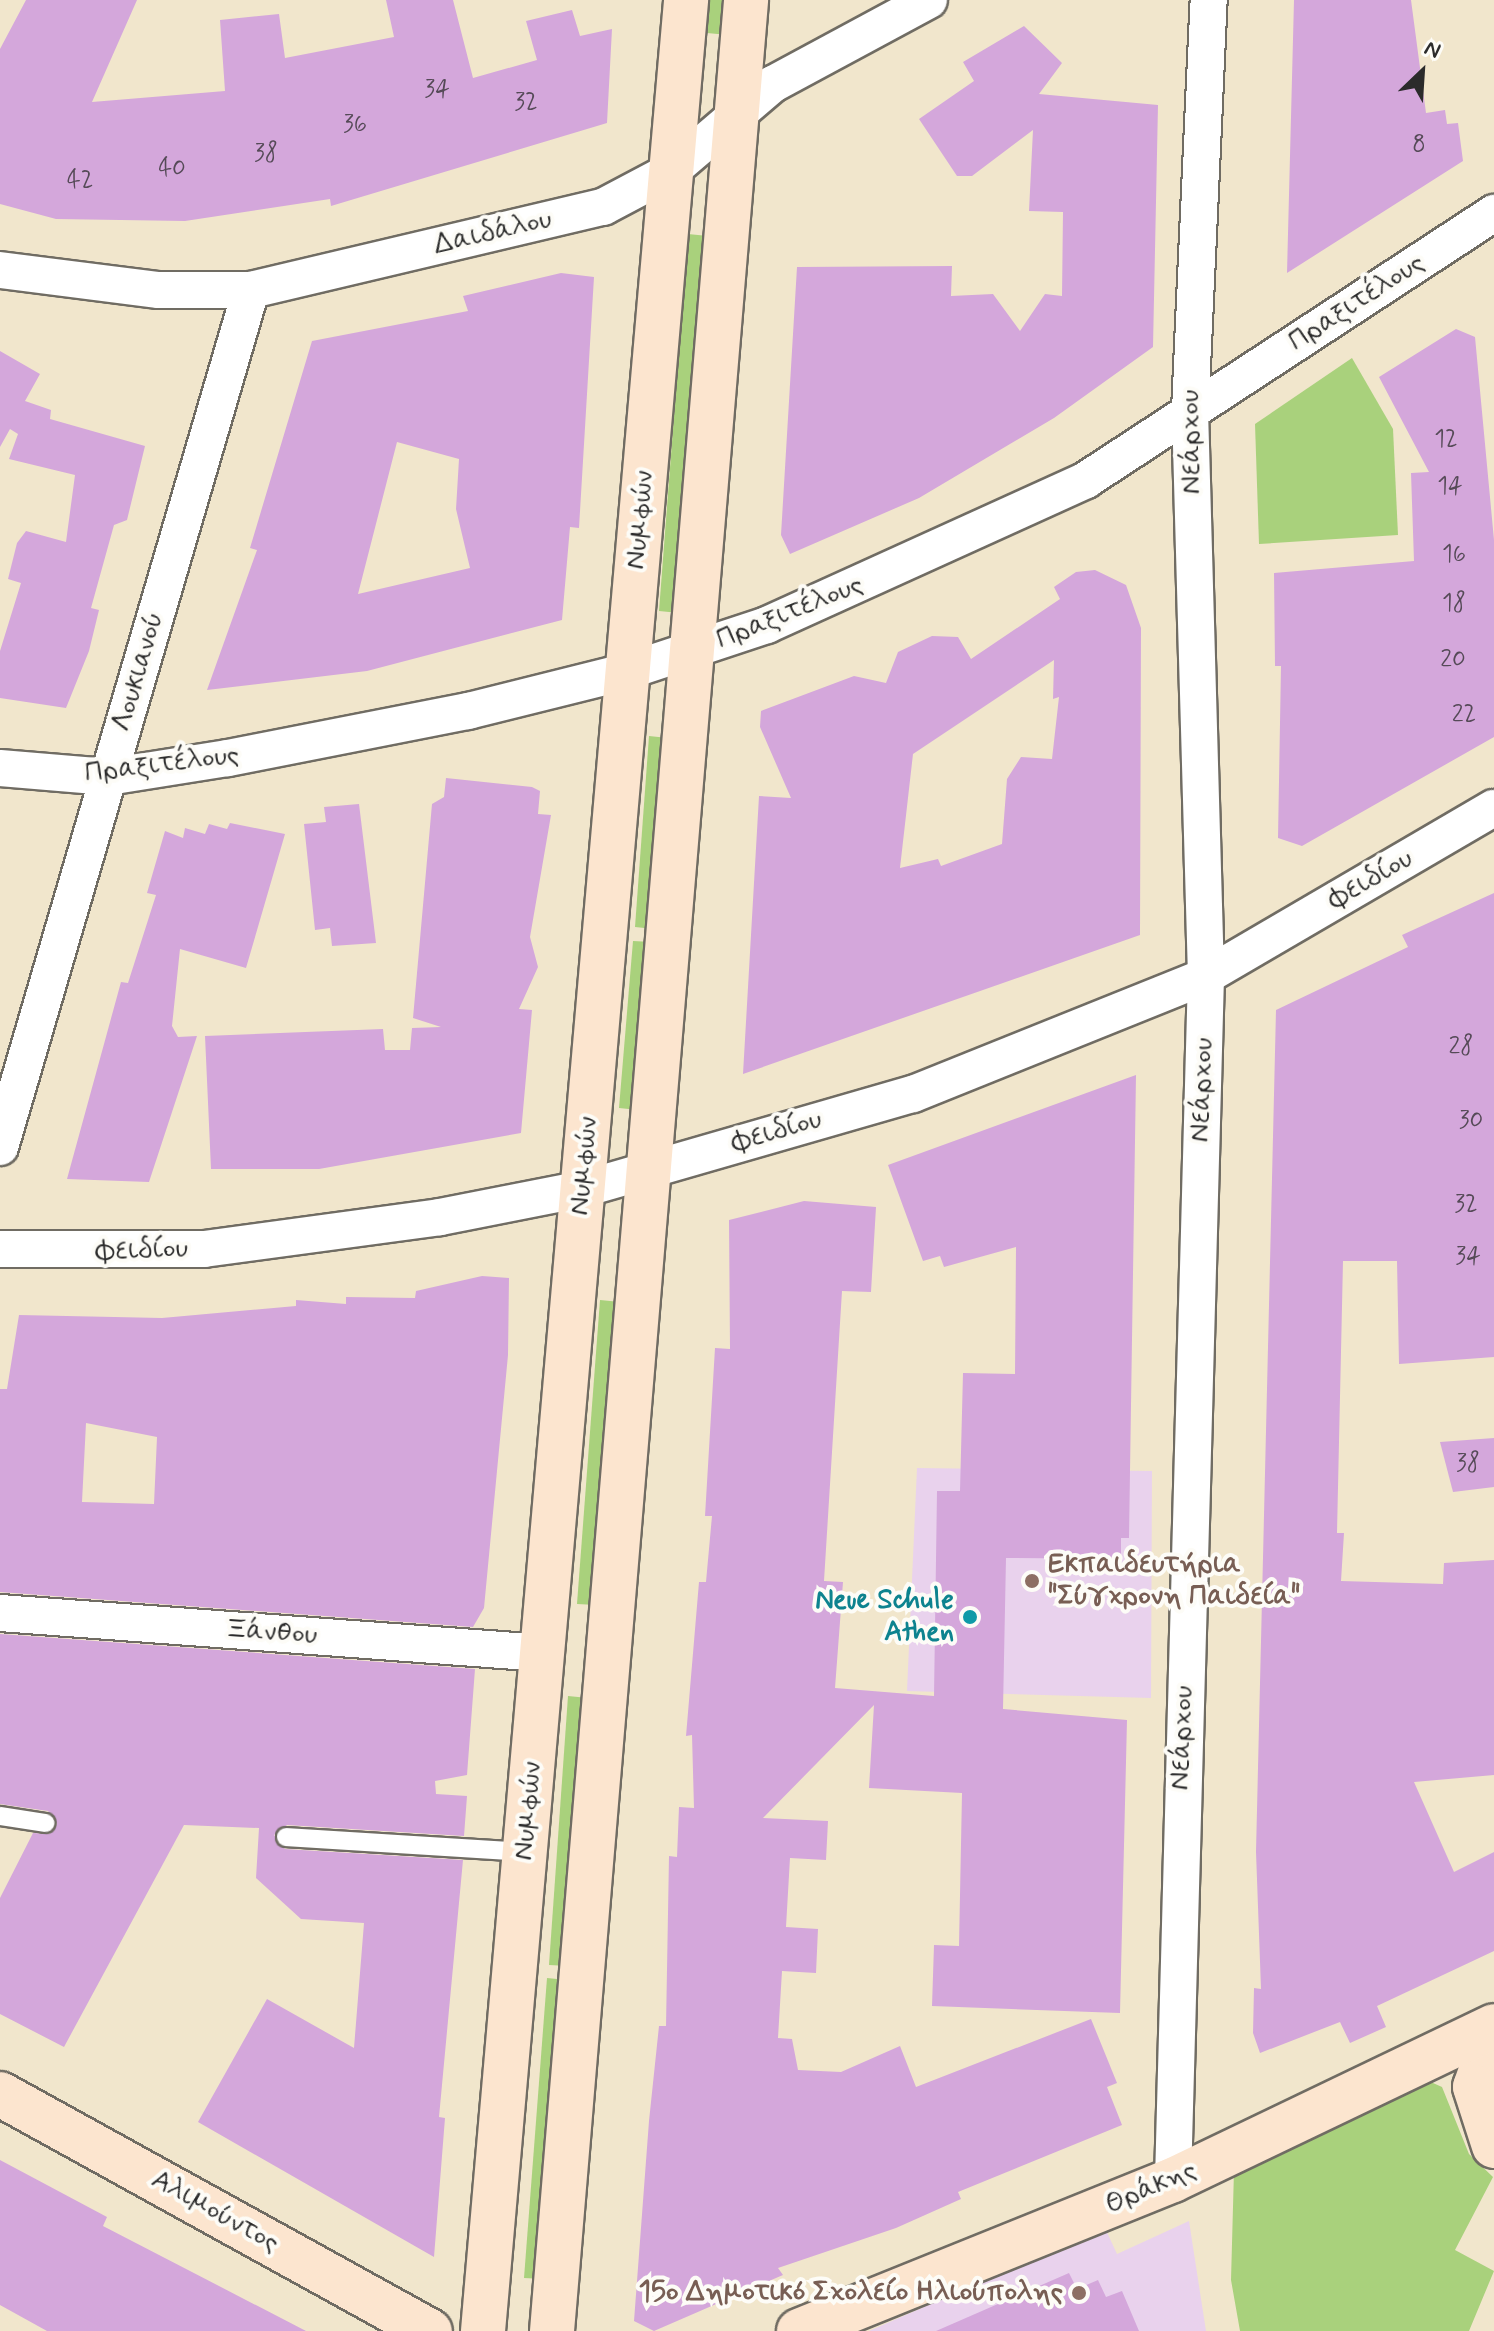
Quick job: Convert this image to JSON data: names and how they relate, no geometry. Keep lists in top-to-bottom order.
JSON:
{
  "streets": {
    "street": [
      "Δαιδάλου",
      "Πραξιτέλους",
      "Νεάρχου",
      "Νυμφών",
      "Λουκιανού",
      "Φειδίου",
      "Ξάνθου",
      "Θράκης",
      "Αλιμούντος"
    ]
  },
  "crossings": [
    ["Δαιδάλου", "Νυμφών"],
    ["Δαιδάλου", "Λουκιανού"],
    ["Πραξιτέλους", "Νεάρχου"],
    ["Πραξιτέλους", "Νυμφών"],
    ["Πραξιτέλους", "Λουκιανού"],
    ["Νεάρχου", "Φειδίου"],
    ["Νεάρχου", "Θράκης"],
    ["Νυμφών", "Φειδίου"],
    ["Νυμφών", "Ξάνθου"]
  ],
  "places": ["Εκπαιδευτήρια \"Σύγχρονη Παιδεία\"", "Neue Schule Athen", "15ο Δημοτικό Σχολείο Ηλιούπολης"],
  "house_numbers": [
    "34",
    "32",
    "36",
    "8",
    "38",
    "40",
    "42",
    "12",
    "14",
    "16",
    "18",
    "20",
    "22",
    "28",
    "30",
    "32",
    "34",
    "38"
  ],
  "north": "top right"
}
